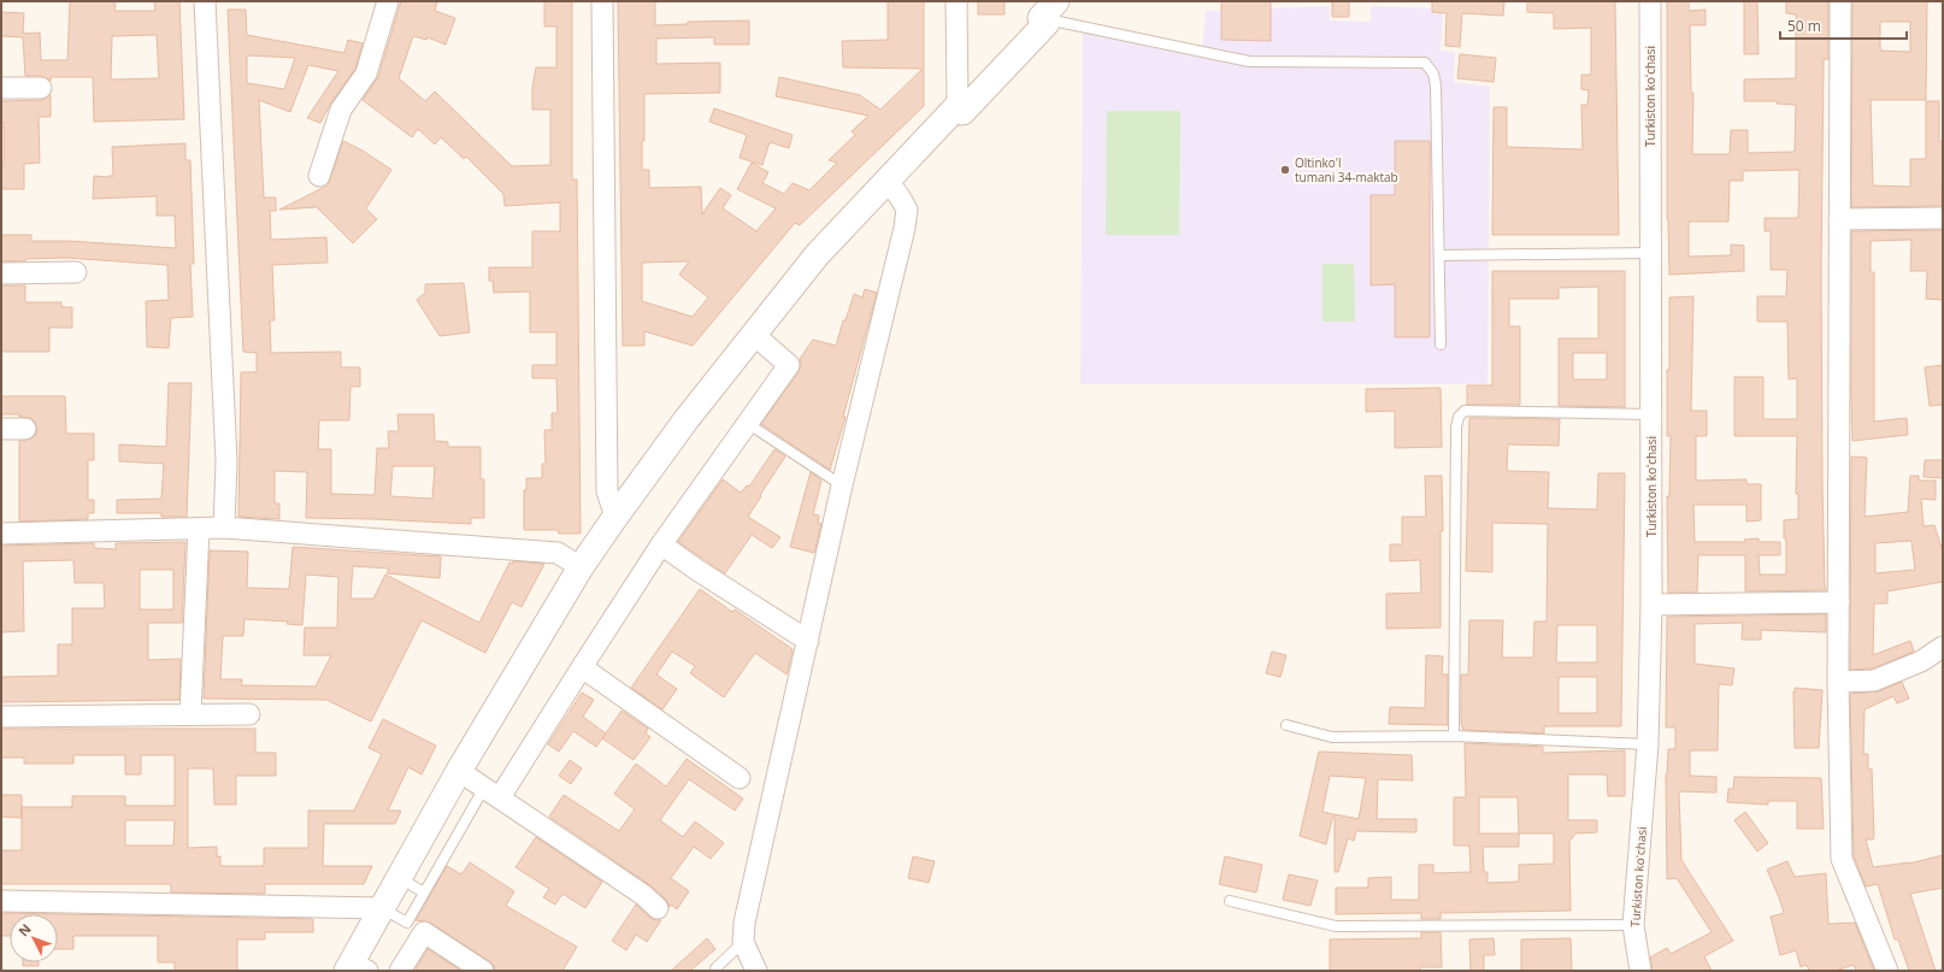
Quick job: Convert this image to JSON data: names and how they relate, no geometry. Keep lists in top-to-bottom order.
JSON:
{
  "streets": {
    "street": ["Turkiston koʻchasi"]
  },
  "places": ["Oltinko'l tumani 34-maktab"],
  "scale_bar": "50 m",
  "north": "top left"
}
